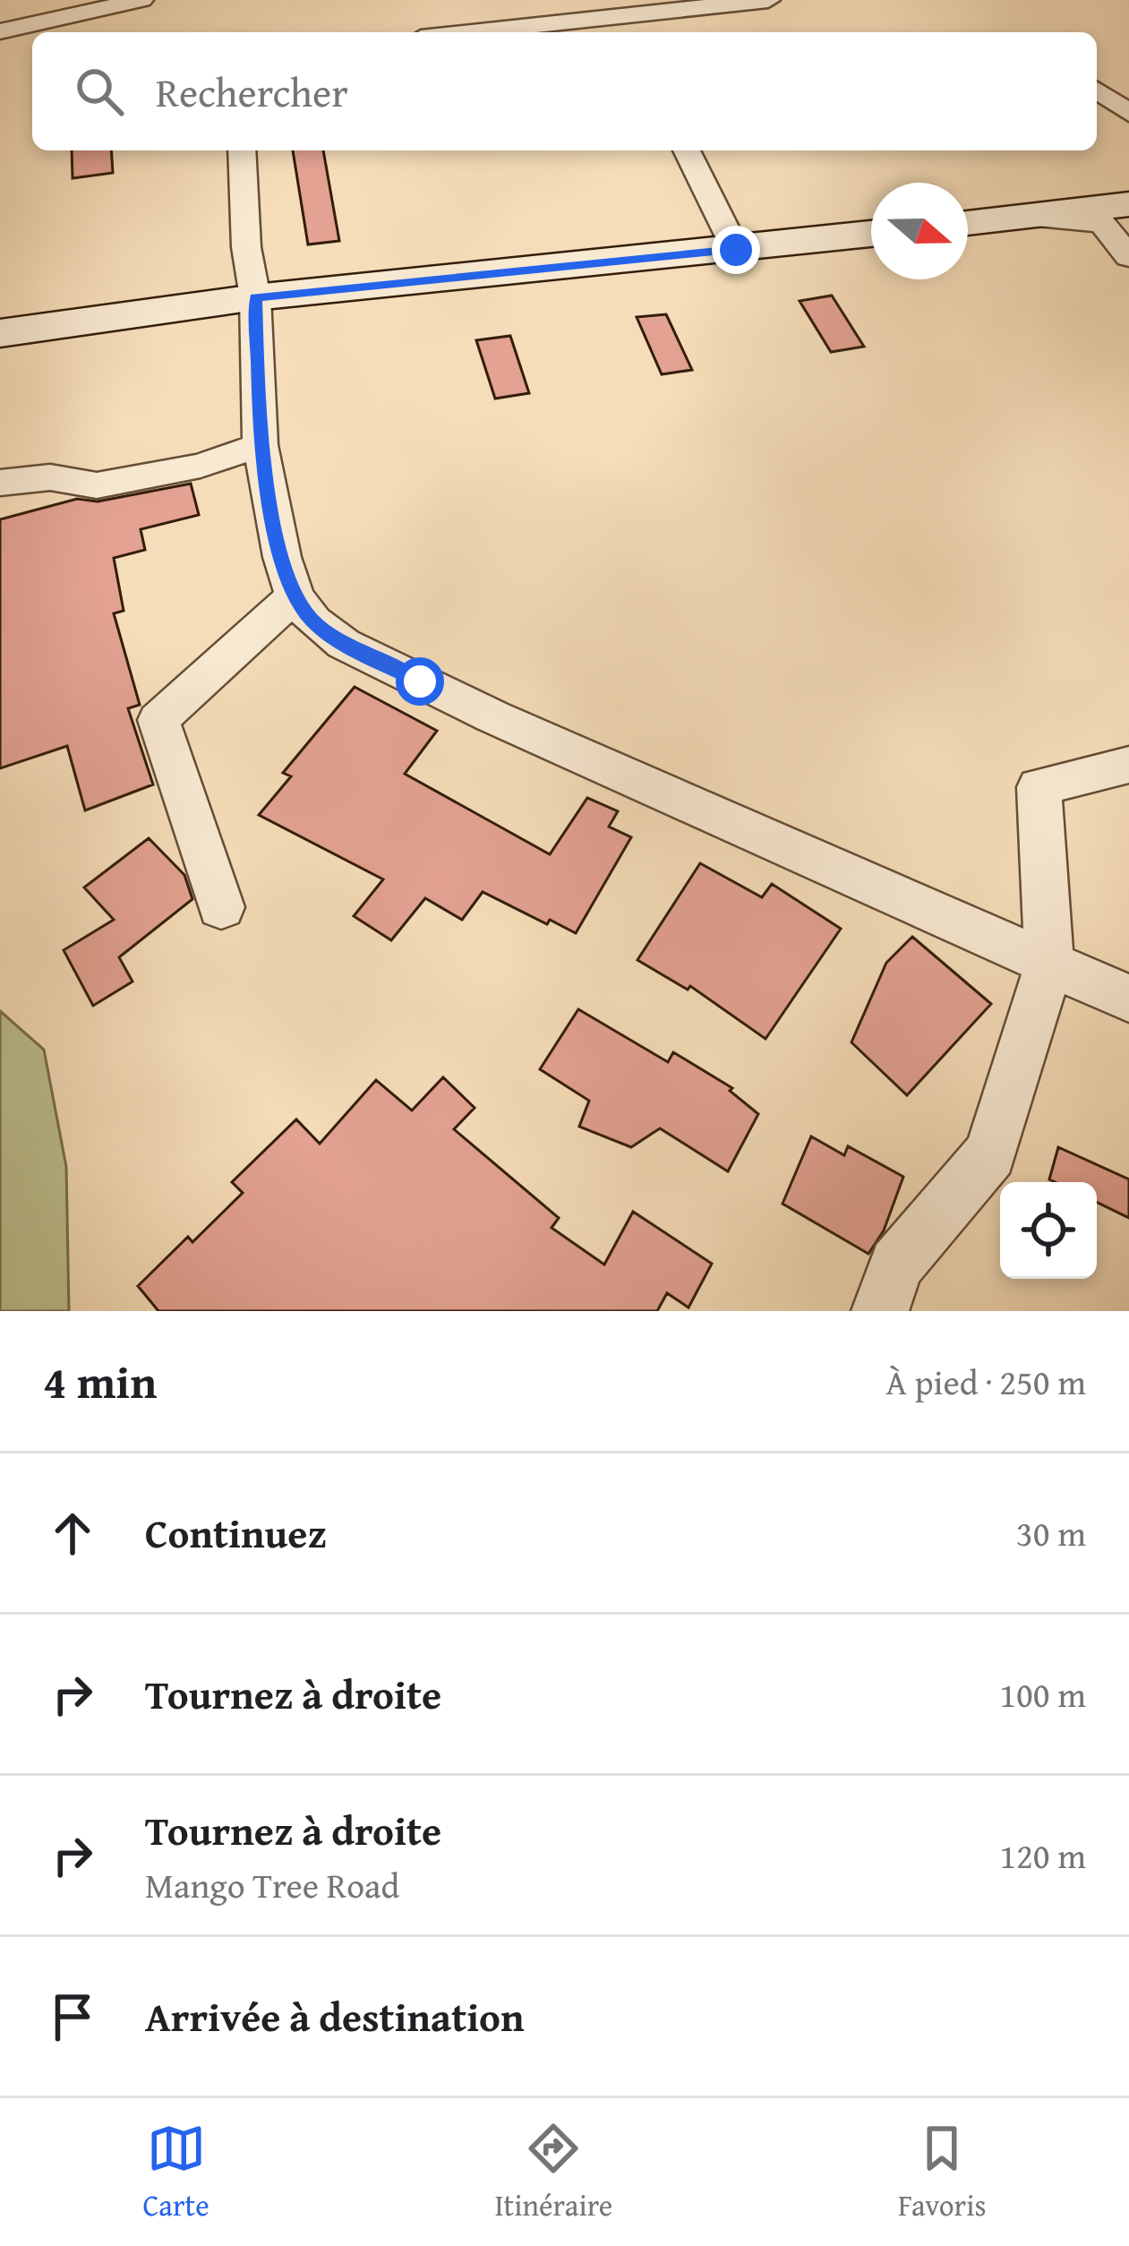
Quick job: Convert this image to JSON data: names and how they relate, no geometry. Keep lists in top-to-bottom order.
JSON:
{
  "north": "right",
  "page": {
    "search": "Rechercher",
    "heading": ["4 min", "À pied · 250 m"],
    "list": [
      ["Continuez", "30 m"],
      ["Tournez à droite", "100 m"],
      ["Tournez à droite", "Mango Tree Road", "120 m"],
      "Arrivée à destination"
    ],
    "nav": ["Carte", "Itinéraire", "Favoris"]
  }
}
